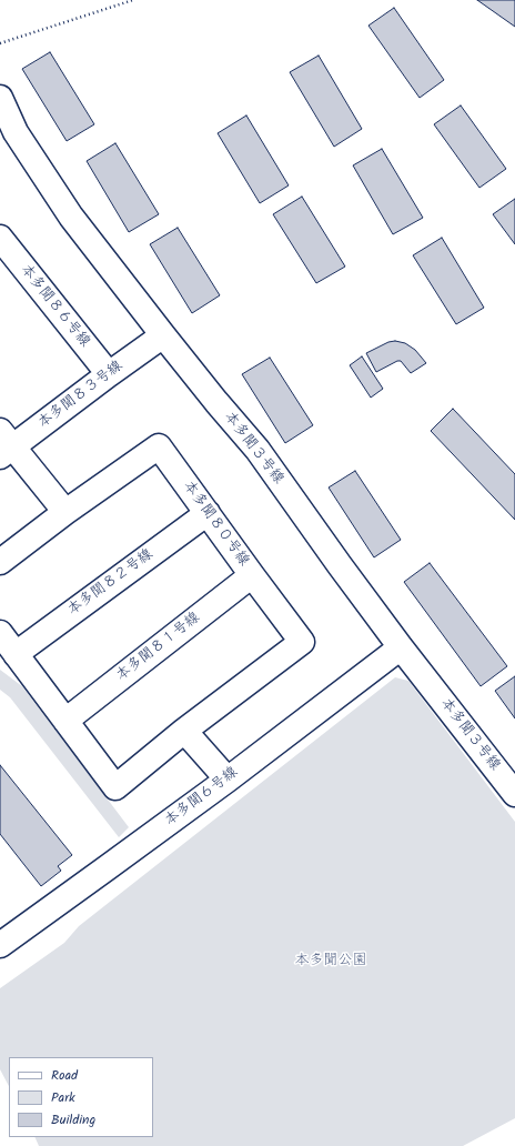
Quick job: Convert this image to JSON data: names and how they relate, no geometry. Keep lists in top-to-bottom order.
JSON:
{
  "streets": {
    "street": [
      "本多聞８６号線",
      "本多聞８３号線",
      "本多聞３号線",
      "本多聞８０号線",
      "本多聞８２号線",
      "本多聞８１号線",
      "本多聞６号線"
    ]
  },
  "crossings": [
    ["本多聞８６号線", "本多聞８３号線"],
    ["本多聞８３号線", "本多聞３号線"],
    ["本多聞３号線", "本多聞６号線"],
    ["本多聞８０号線", "本多聞８２号線"],
    ["本多聞８０号線", "本多聞８１号線"]
  ],
  "parks": ["本多聞公園"],
  "legend": ["Road", "Park", "Building"]
}
